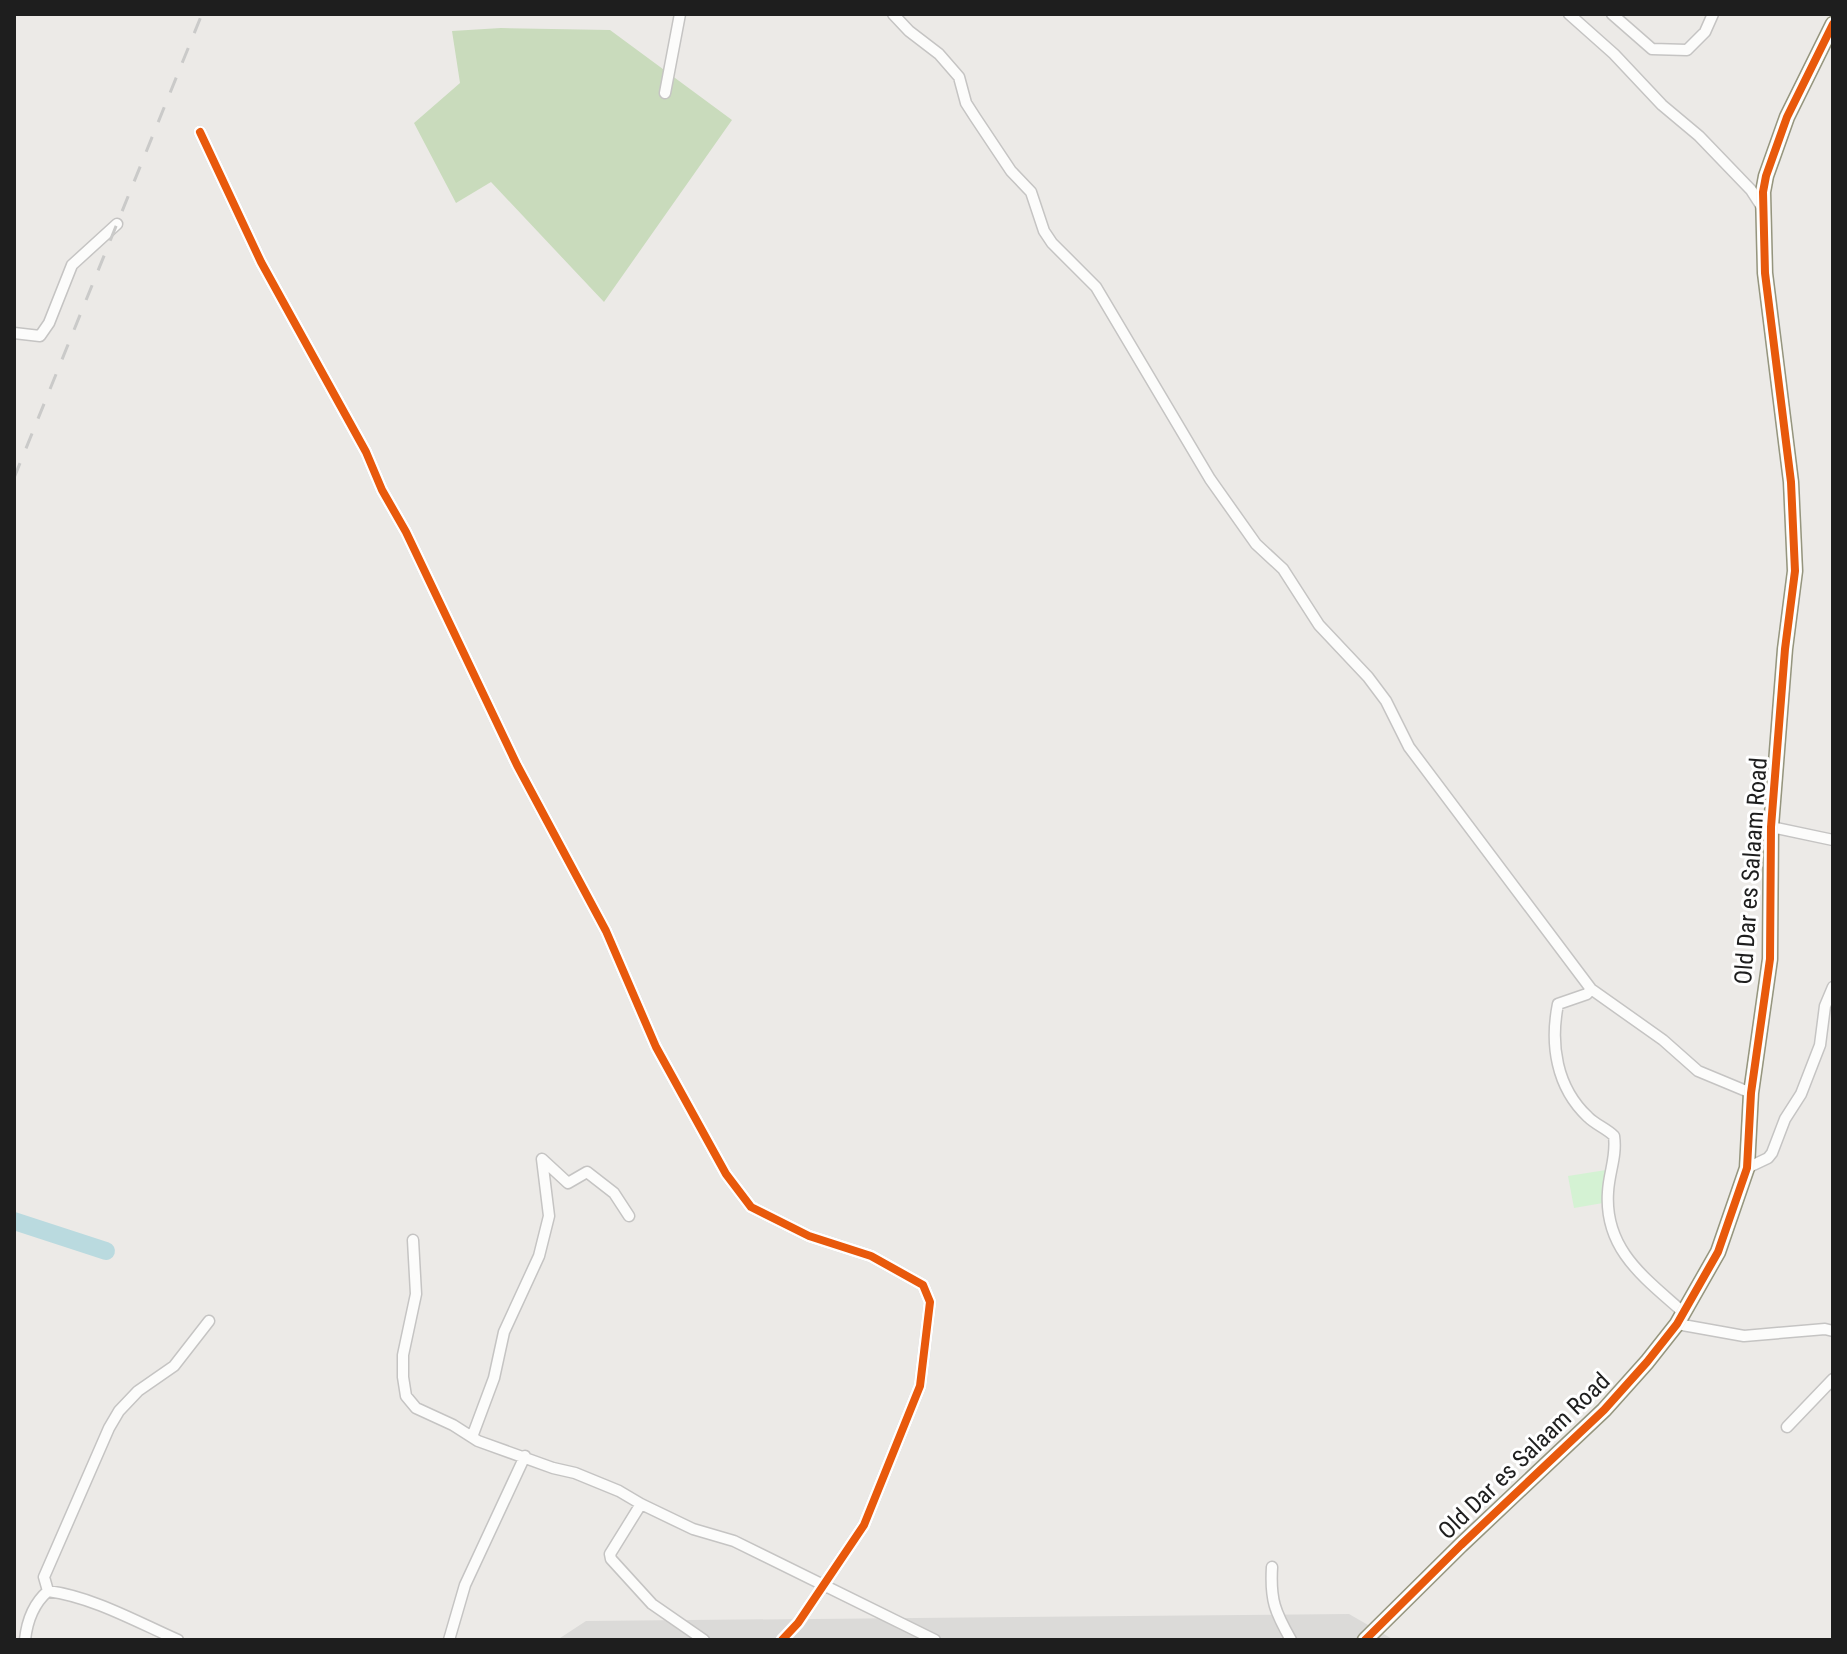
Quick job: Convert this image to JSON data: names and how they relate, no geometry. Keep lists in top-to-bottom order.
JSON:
{
  "streets": {
    "street": ["Old Dar es Salaam Road"]
  }
}
